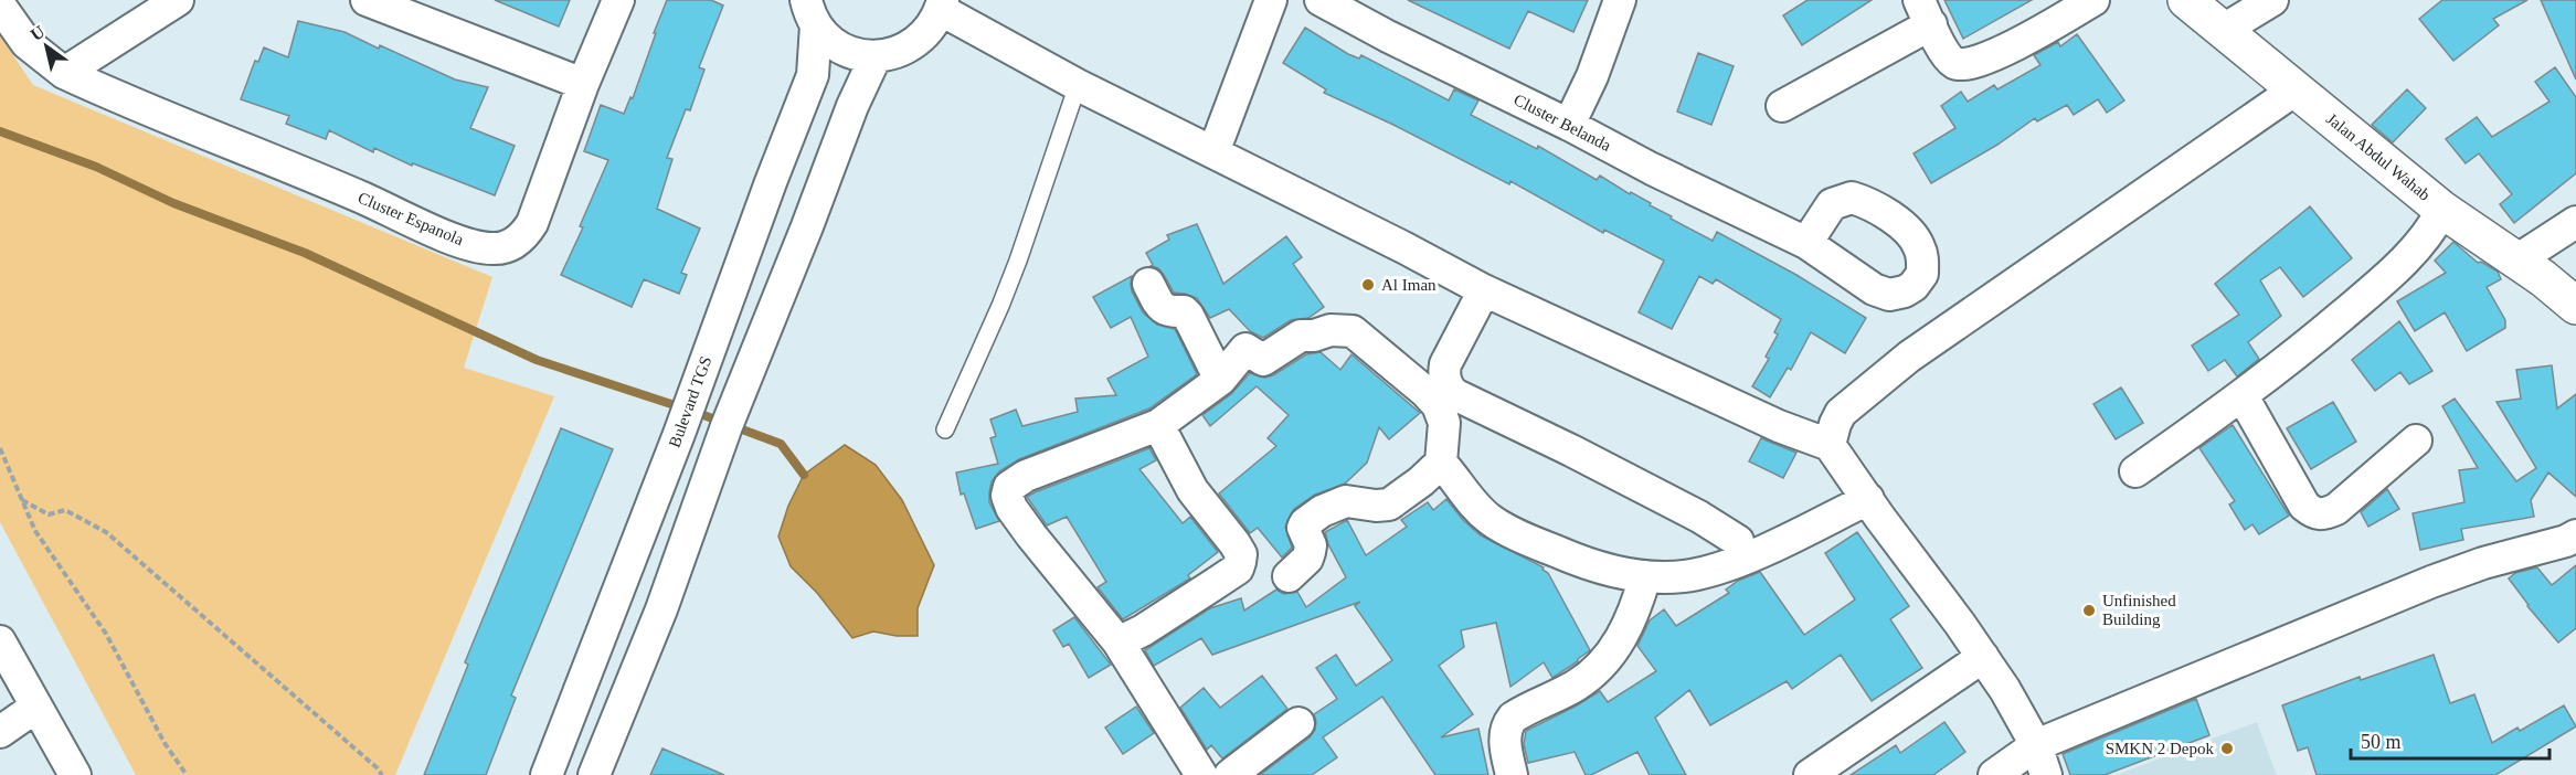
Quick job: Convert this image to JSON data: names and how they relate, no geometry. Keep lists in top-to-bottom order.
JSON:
{
  "streets": {
    "street": [
      "Cluster Belanda",
      "Jalan Abdul Wahab",
      "Cluster Espanola",
      "Bulevard TGS"
    ]
  },
  "places": ["Al Iman", "Unfinished Building", "SMKN 2 Depok"],
  "scale_bar": "50 m",
  "north": "top left"
}
